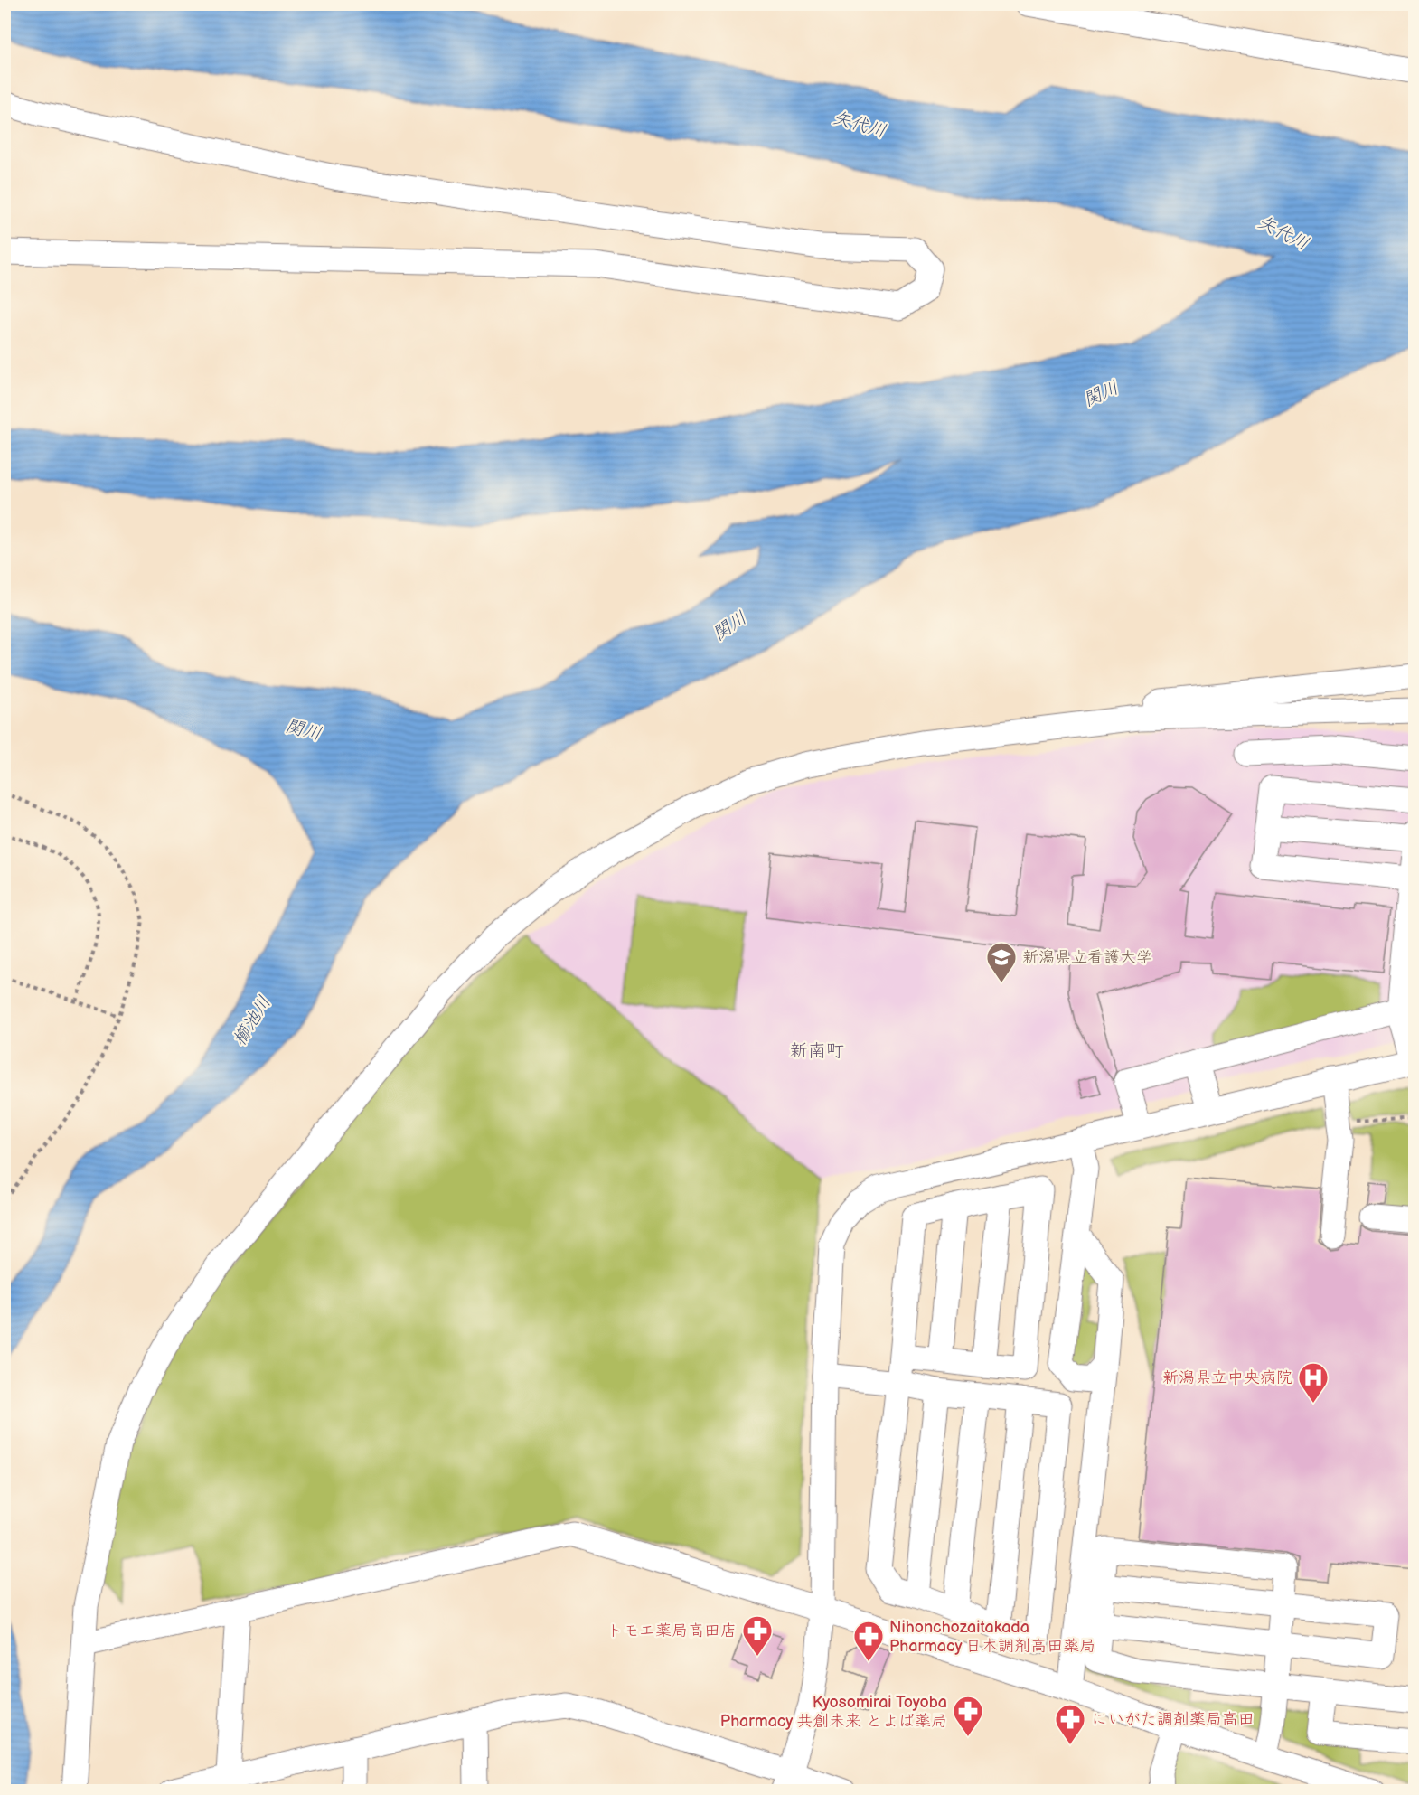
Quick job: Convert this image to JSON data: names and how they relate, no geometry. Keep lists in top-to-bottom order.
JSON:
{
  "districts": ["新南町"],
  "water": ["矢代川", "関川", "櫛池川"],
  "places": {
    "school or university": ["新潟県立看護大学"],
    "hospital": ["新潟県立中央病院"],
    "pharmacy": [
      "トモエ薬局高田店",
      "Nihonchozaitakada Pharmacy 日本調剤高田薬局",
      "Kyosomirai Toyoba Pharmacy 共創未来 とよば薬局",
      "にいがた調剤薬局高田"
    ]
  }
}
